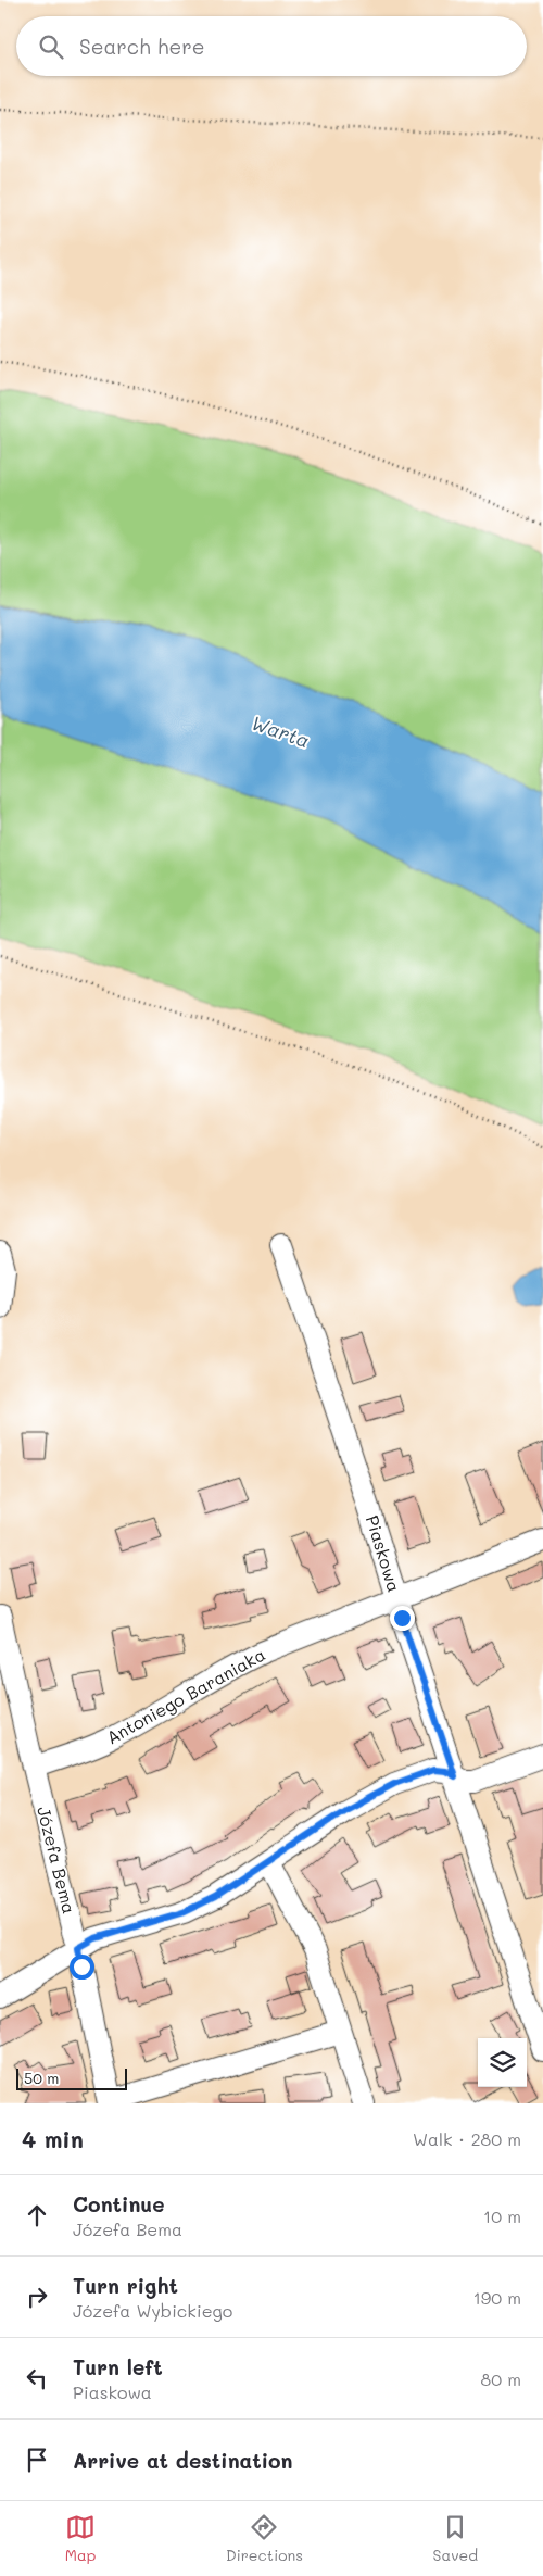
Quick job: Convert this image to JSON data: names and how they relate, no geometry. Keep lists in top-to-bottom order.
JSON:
{
  "streets": {
    "street": ["Piaskowa", "Antoniego Baraniaka", "Józefa Bema"]
  },
  "crossings": [
    ["Piaskowa", "Antoniego Baraniaka"],
    ["Antoniego Baraniaka", "Józefa Bema"]
  ],
  "water": ["Warta"],
  "scale_bar": "50 m",
  "page": {
    "search": "Search here",
    "scale": "50 m",
    "heading": ["4 min", "Walk · 280 m"],
    "list": [
      ["Continue", "Józefa Bema", "10 m"],
      ["Turn right", "Józefa Wybickiego", "190 m"],
      ["Turn left", "Piaskowa", "80 m"],
      "Arrive at destination"
    ],
    "nav": ["Map", "Directions", "Saved"]
  }
}
